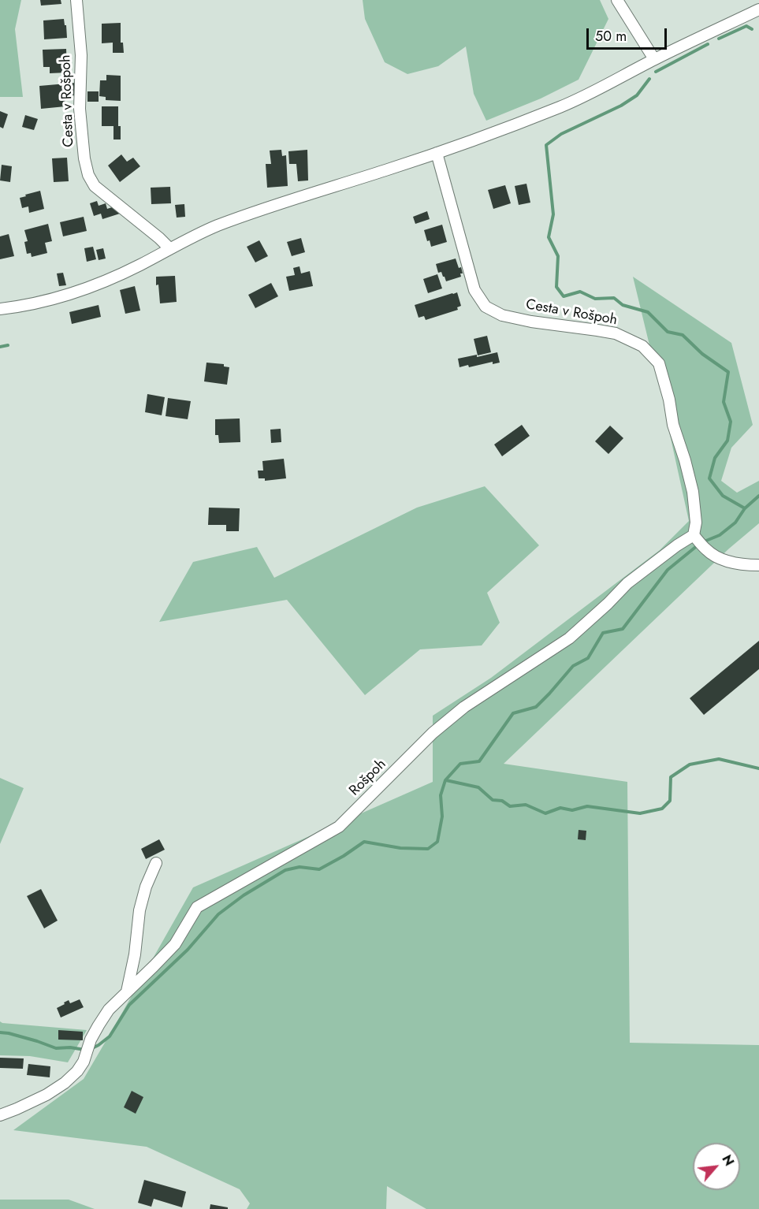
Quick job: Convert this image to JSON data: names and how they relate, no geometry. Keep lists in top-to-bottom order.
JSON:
{
  "streets": {
    "street": ["Cesta v Rošpoh", "Rošpoh"]
  },
  "crossings": [
    ["Cesta v Rošpoh", "Rošpoh"]
  ],
  "scale_bar": "50 m",
  "north": "top right"
}
